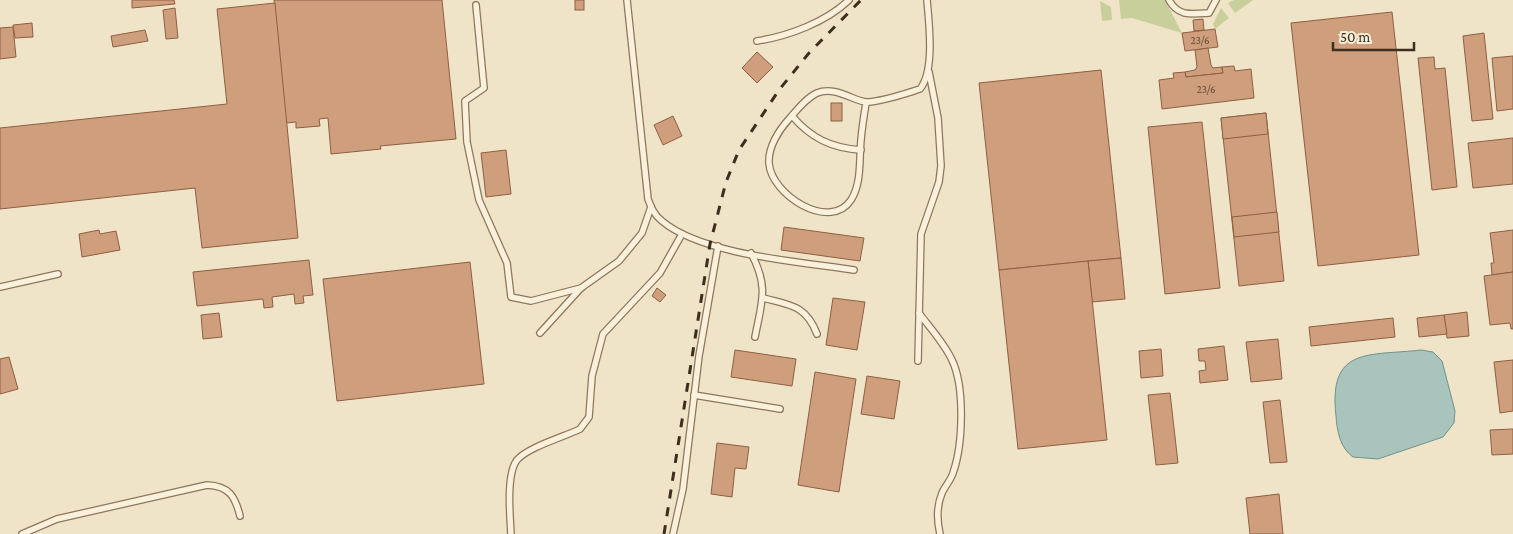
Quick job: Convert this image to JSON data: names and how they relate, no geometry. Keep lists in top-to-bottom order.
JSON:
{
  "house_numbers": ["23/6", "23/6"],
  "scale_bar": "50 m"
}
